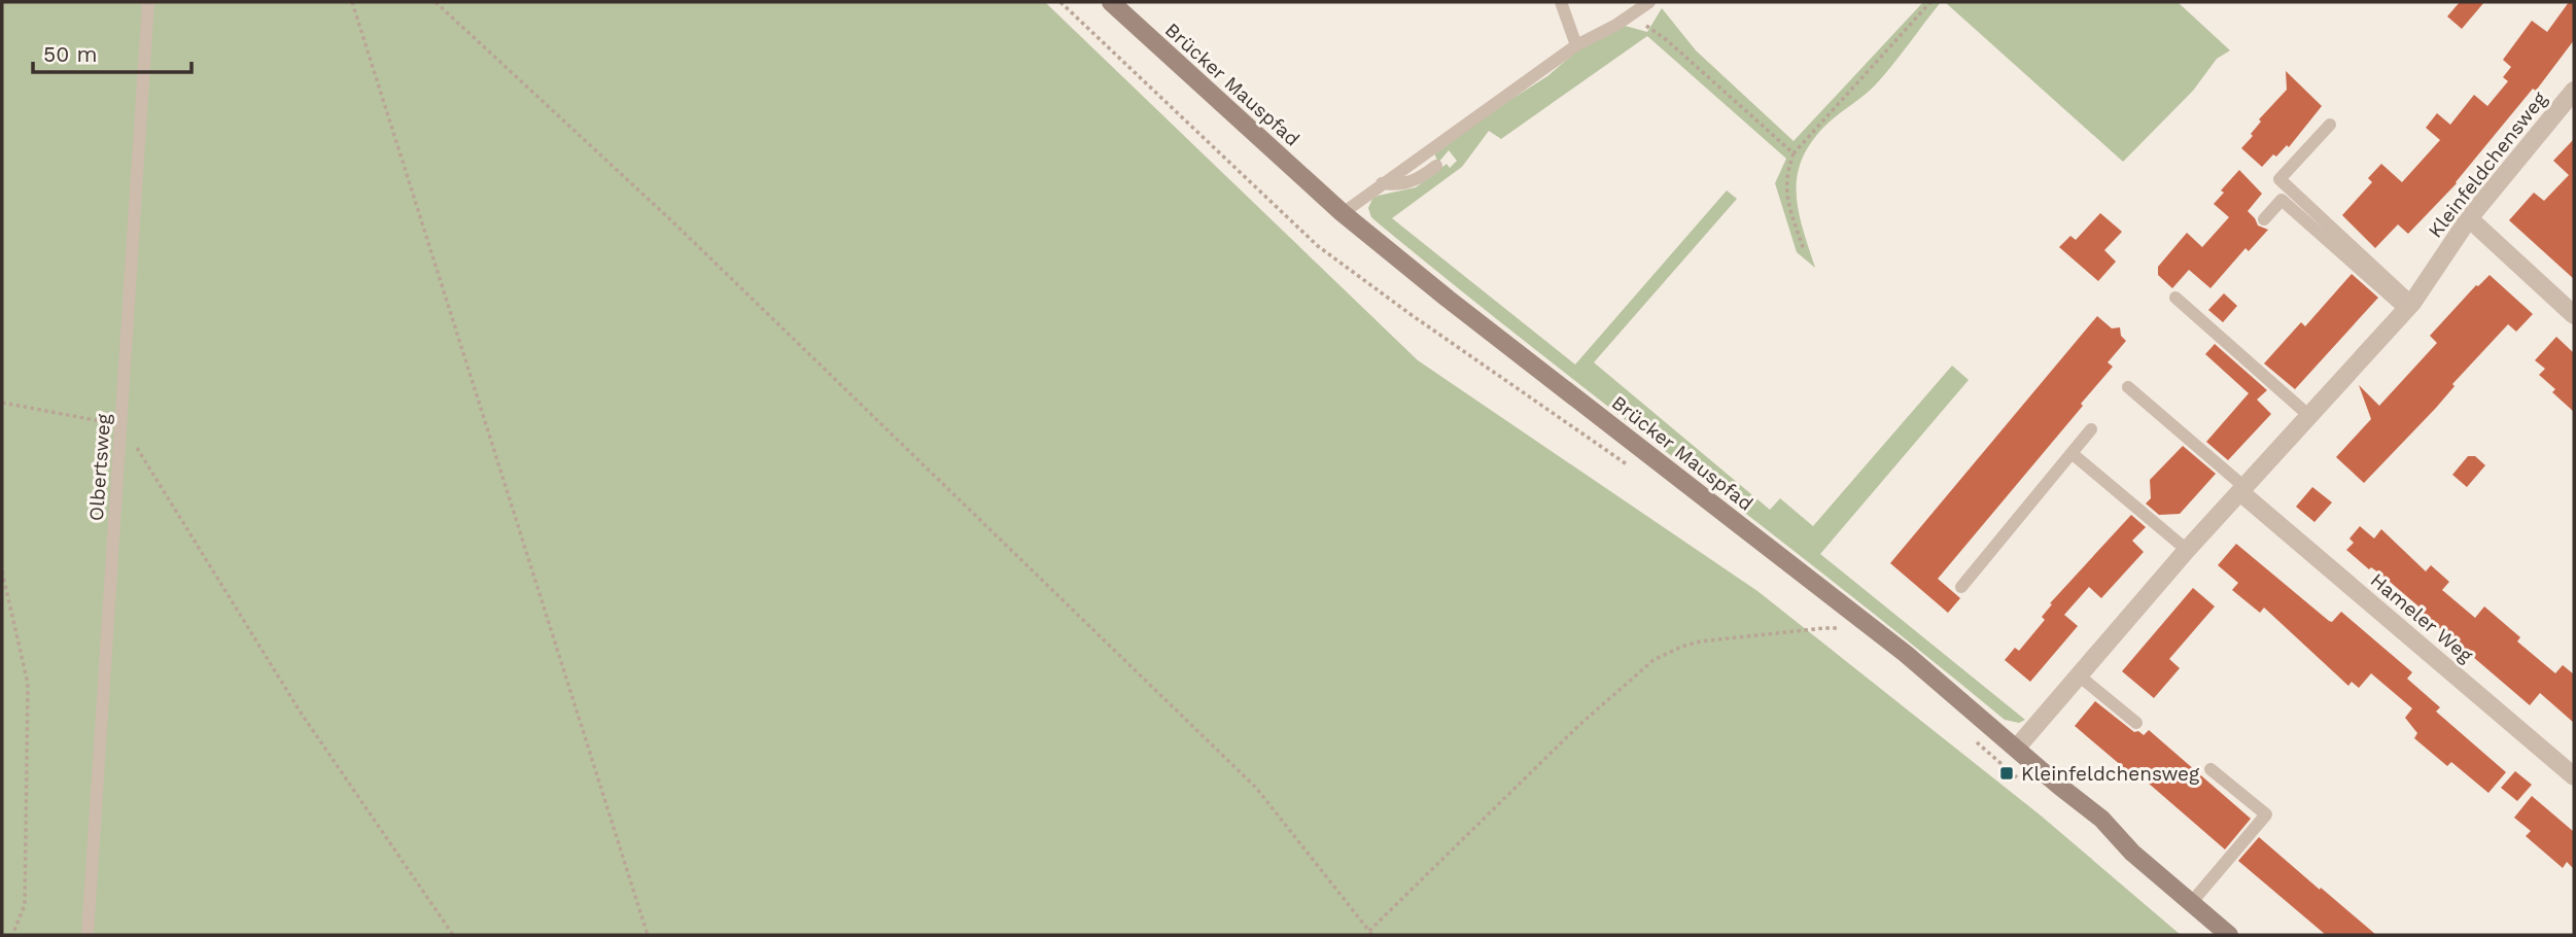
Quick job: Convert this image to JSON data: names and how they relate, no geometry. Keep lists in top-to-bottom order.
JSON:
{
  "streets": {
    "main road": ["Brücker Mauspfad"],
    "street": ["Kleinfeldchensweg", "Hameler Weg"],
    "lane": ["Olbertsweg"]
  },
  "crossings": [
    ["Brücker Mauspfad", "Kleinfeldchensweg"],
    ["Kleinfeldchensweg", "Hameler Weg"]
  ],
  "places": {
    "transit": ["Kleinfeldchensweg"]
  },
  "scale_bar": "50 m"
}
